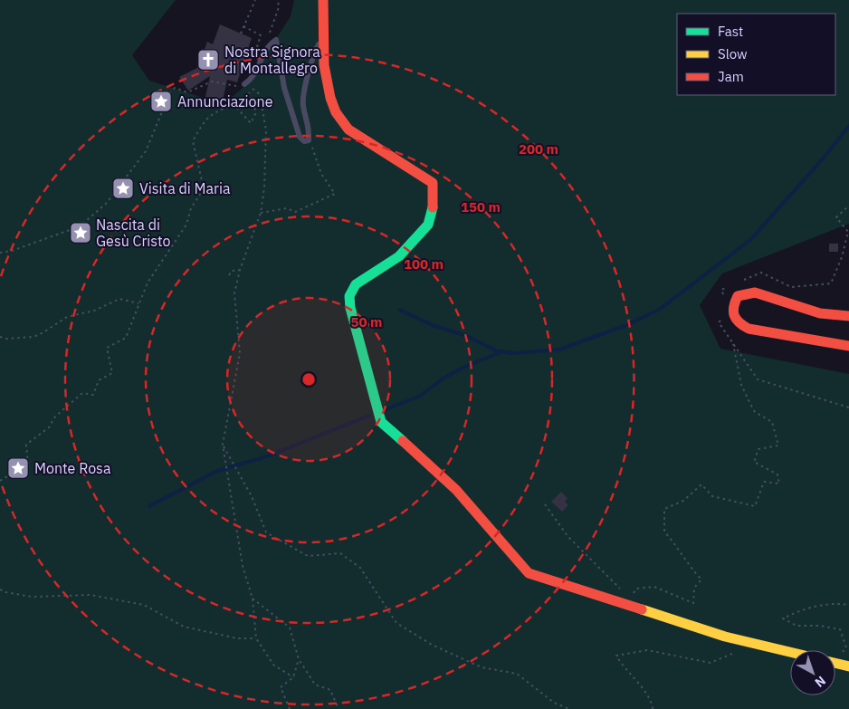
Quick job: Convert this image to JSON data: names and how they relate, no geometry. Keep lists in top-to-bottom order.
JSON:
{
  "places": {
    "church": ["Nostra Signora di Montallegro"],
    "place": [
      "Annunciazione",
      "Visita di Maria",
      "Nascita di Gesù Cristo",
      "Monte Rosa"
    ]
  },
  "legend": ["Fast", "Slow", "Jam"],
  "north": "bottom right",
  "rings": [
    "200 m",
    "150 m",
    "100 m",
    "50 m"
  ]
}
